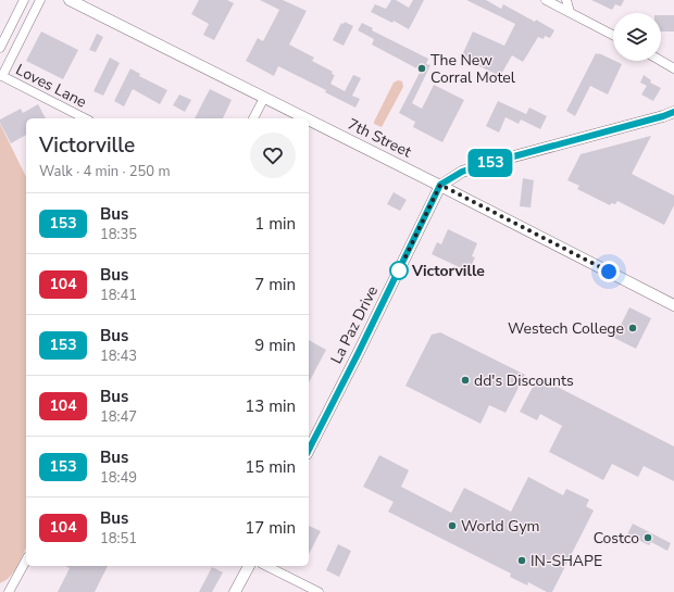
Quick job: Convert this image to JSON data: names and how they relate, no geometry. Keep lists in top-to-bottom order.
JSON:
{
  "streets": {
    "main road": ["7th Street", "La Paz Drive"],
    "street": ["Loves Lane"]
  },
  "crossings": [
    ["7th Street", "La Paz Drive"]
  ],
  "places": [
    "The New Corral Motel",
    "Victorville",
    "Westech College",
    "dd's Discounts",
    "World Gym",
    "Costco",
    "IN-SHAPE"
  ],
  "lines": ["bus line 153"],
  "page": {
    "on_map": "153",
    "heading": ["Victorville", "Walk · 4 min · 250 m"],
    "list": [
      {
        "mark": "153",
        "name": "Bus",
        "note": "18:35",
        "value": "1 min"
      },
      {
        "mark": "104",
        "name": "Bus",
        "note": "18:41",
        "value": "7 min"
      },
      {
        "mark": "153",
        "name": "Bus",
        "note": "18:43",
        "value": "9 min"
      },
      {
        "mark": "104",
        "name": "Bus",
        "note": "18:47",
        "value": "13 min"
      },
      {
        "mark": "153",
        "name": "Bus",
        "note": "18:49",
        "value": "15 min"
      },
      {
        "mark": "104",
        "name": "Bus",
        "note": "18:51",
        "value": "17 min"
      }
    ]
  }
}
